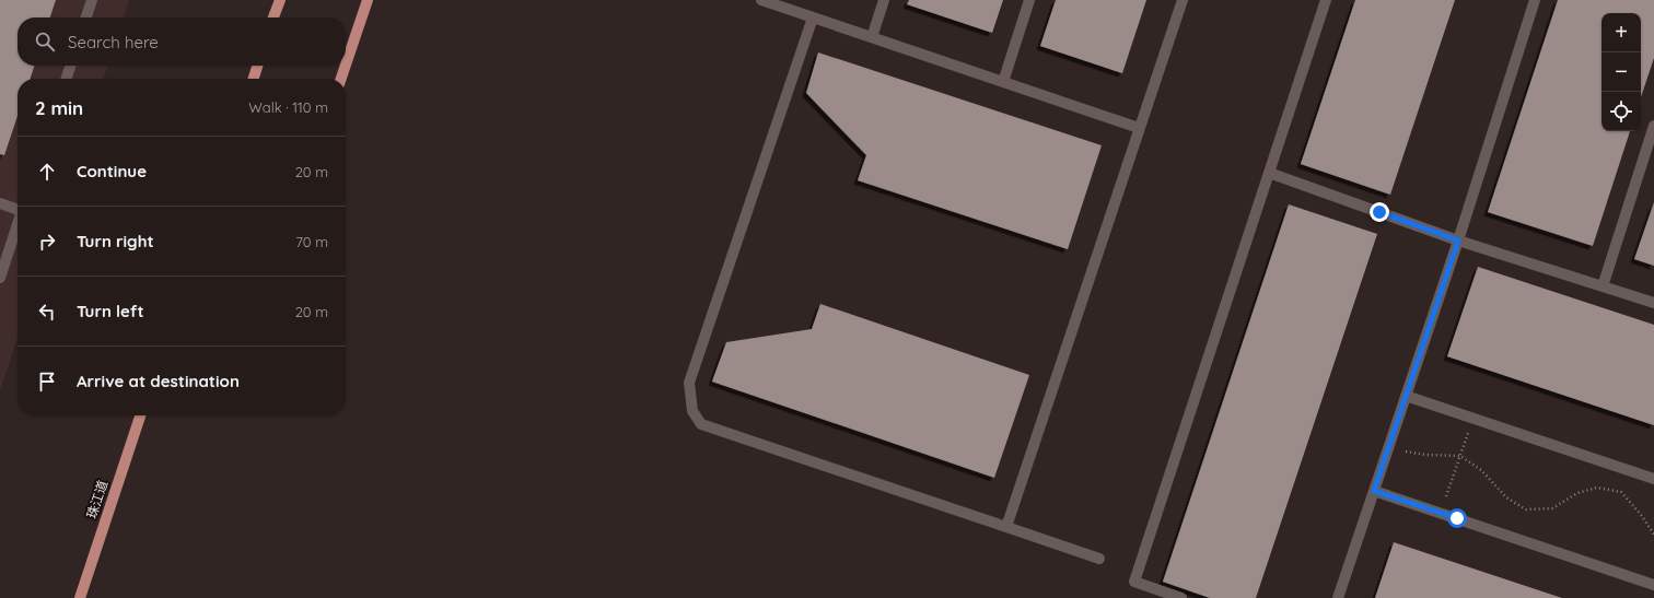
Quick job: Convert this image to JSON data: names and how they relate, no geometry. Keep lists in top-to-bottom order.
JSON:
{
  "streets": {
    "main road": ["珠江道"]
  },
  "page": {
    "map_buttons": ["+", "−"],
    "search": "Search here",
    "heading": ["2 min", "Walk · 110 m"],
    "list": [
      ["Continue", "20 m"],
      ["Turn right", "70 m"],
      ["Turn left", "20 m"],
      "Arrive at destination"
    ]
  }
}
